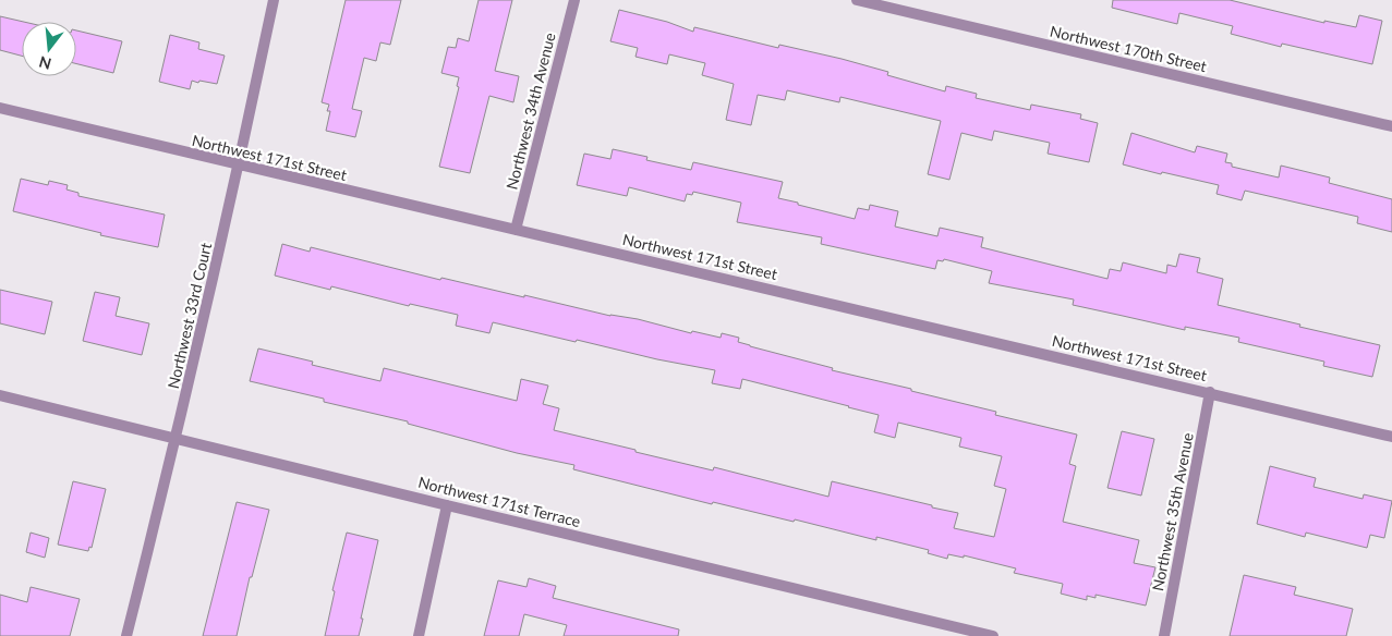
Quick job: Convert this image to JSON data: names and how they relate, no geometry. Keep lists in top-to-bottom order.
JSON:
{
  "streets": {
    "street": [
      "Northwest 170th Street",
      "Northwest 34th Avenue",
      "Northwest 171st Street",
      "Northwest 33rd Court",
      "Northwest 171st Terrace",
      "Northwest 35th Avenue"
    ]
  },
  "crossings": [
    ["Northwest 34th Avenue", "Northwest 171st Street"],
    ["Northwest 171st Street", "Northwest 33rd Court"],
    ["Northwest 171st Street", "Northwest 35th Avenue"],
    ["Northwest 33rd Court", "Northwest 171st Terrace"]
  ],
  "north": "bottom"
}
